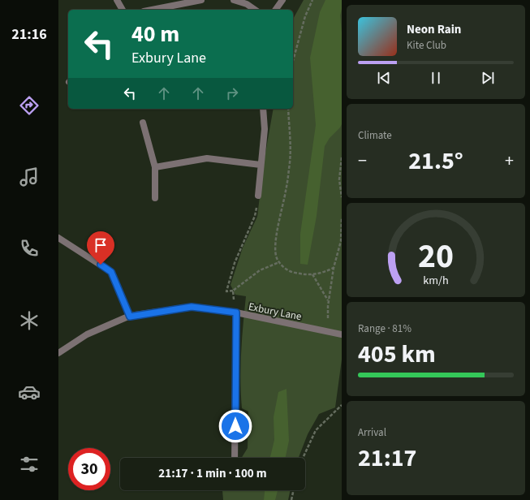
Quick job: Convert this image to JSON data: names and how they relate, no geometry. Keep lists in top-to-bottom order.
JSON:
{
  "streets": {
    "street": ["Exbury Lane"]
  },
  "page": {
    "tabs": "21:16",
    "turn": ["40 m", "Exbury Lane"],
    "song": ["Neon Rain", "Kite Club"],
    "tile": [
      "Climate",
      ["Range · 81%", "405 km"],
      ["Arrival", "21:17"]
    ],
    "heat": ["−", "21.5°", "+"],
    "limit": "30",
    "trip": "21:17 · 1 min · 100 m",
    "gauge": ["20", "km/h"]
  }
}
